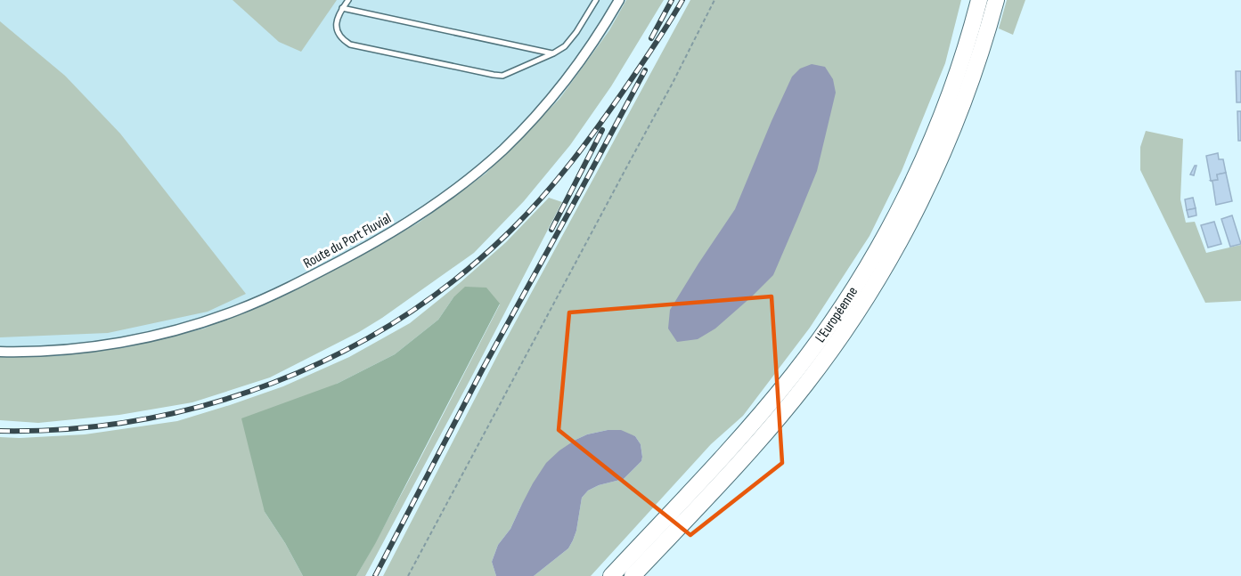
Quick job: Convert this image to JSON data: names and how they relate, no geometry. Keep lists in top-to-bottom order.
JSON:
{
  "streets": {
    "highway": ["L'Européenne"],
    "street": ["Route du Port Fluvial"]
  }
}
